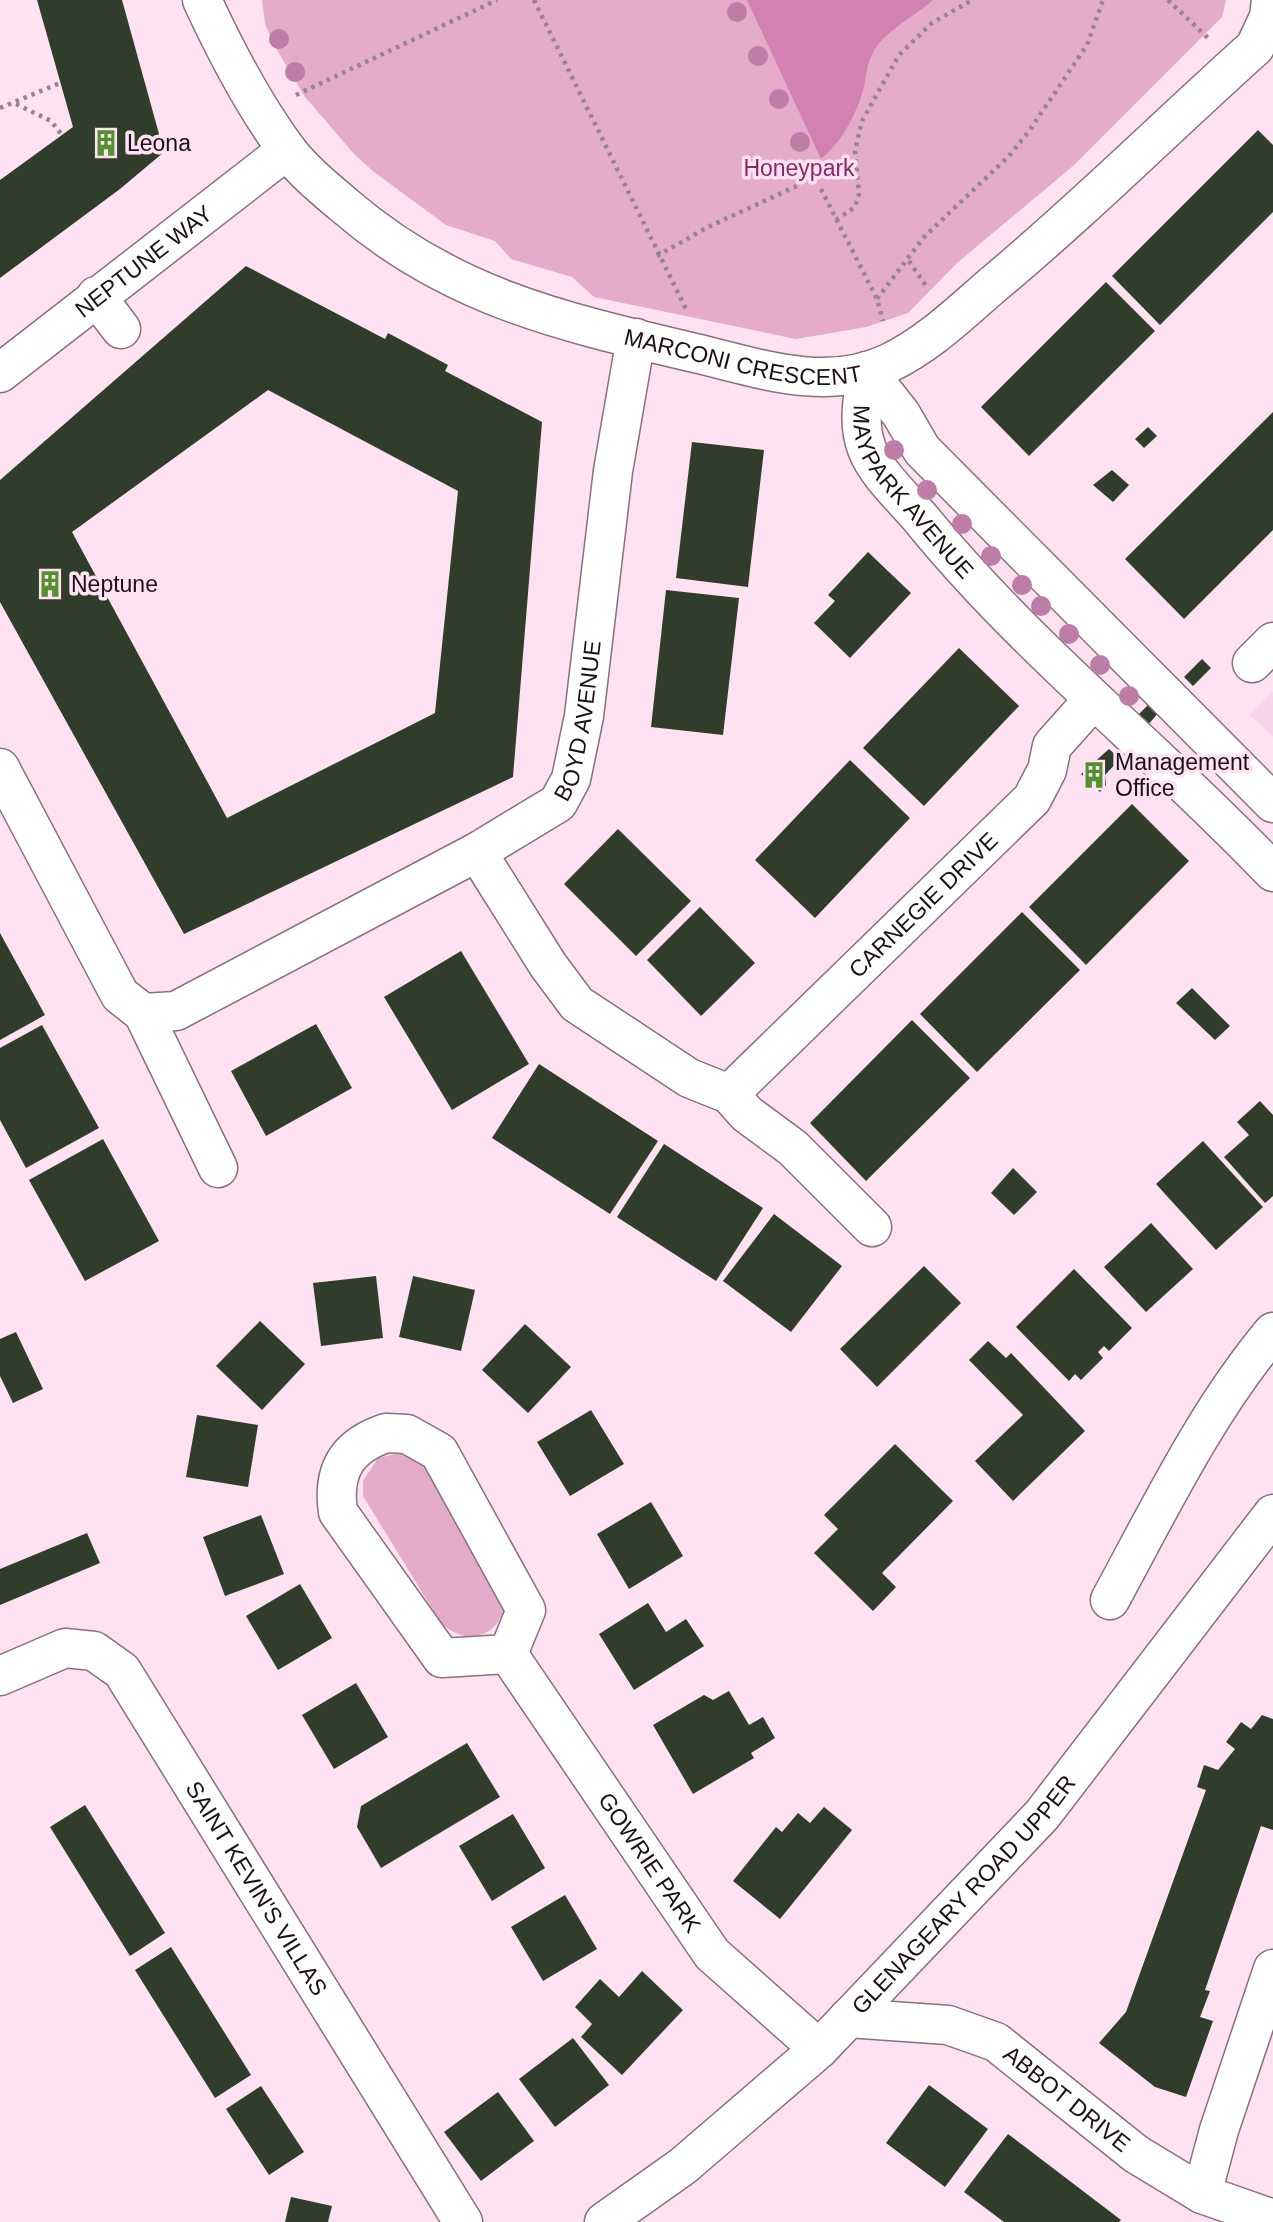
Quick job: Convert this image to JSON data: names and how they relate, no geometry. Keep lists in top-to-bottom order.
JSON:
{
  "streets": {
    "street": [
      "NEPTUNE WAY",
      "MARCONI CRESCENT",
      "MAYPARK AVENUE",
      "BOYD AVENUE",
      "CARNEGIE DRIVE",
      "GOWRIE PARK",
      "SAINT KEVIN'S VILLAS",
      "GLENAGEARY ROAD UPPER",
      "ABBOT DRIVE"
    ]
  },
  "crossings": [
    ["NEPTUNE WAY", "MARCONI CRESCENT"],
    ["MARCONI CRESCENT", "MAYPARK AVENUE"],
    ["MARCONI CRESCENT", "BOYD AVENUE"],
    ["MAYPARK AVENUE", "CARNEGIE DRIVE"],
    ["GOWRIE PARK", "GLENAGEARY ROAD UPPER"],
    ["GLENAGEARY ROAD UPPER", "ABBOT DRIVE"]
  ],
  "parks": ["Honeypark"],
  "places": {
    "building": ["Leona", "Neptune", "Management Office"]
  }
}
